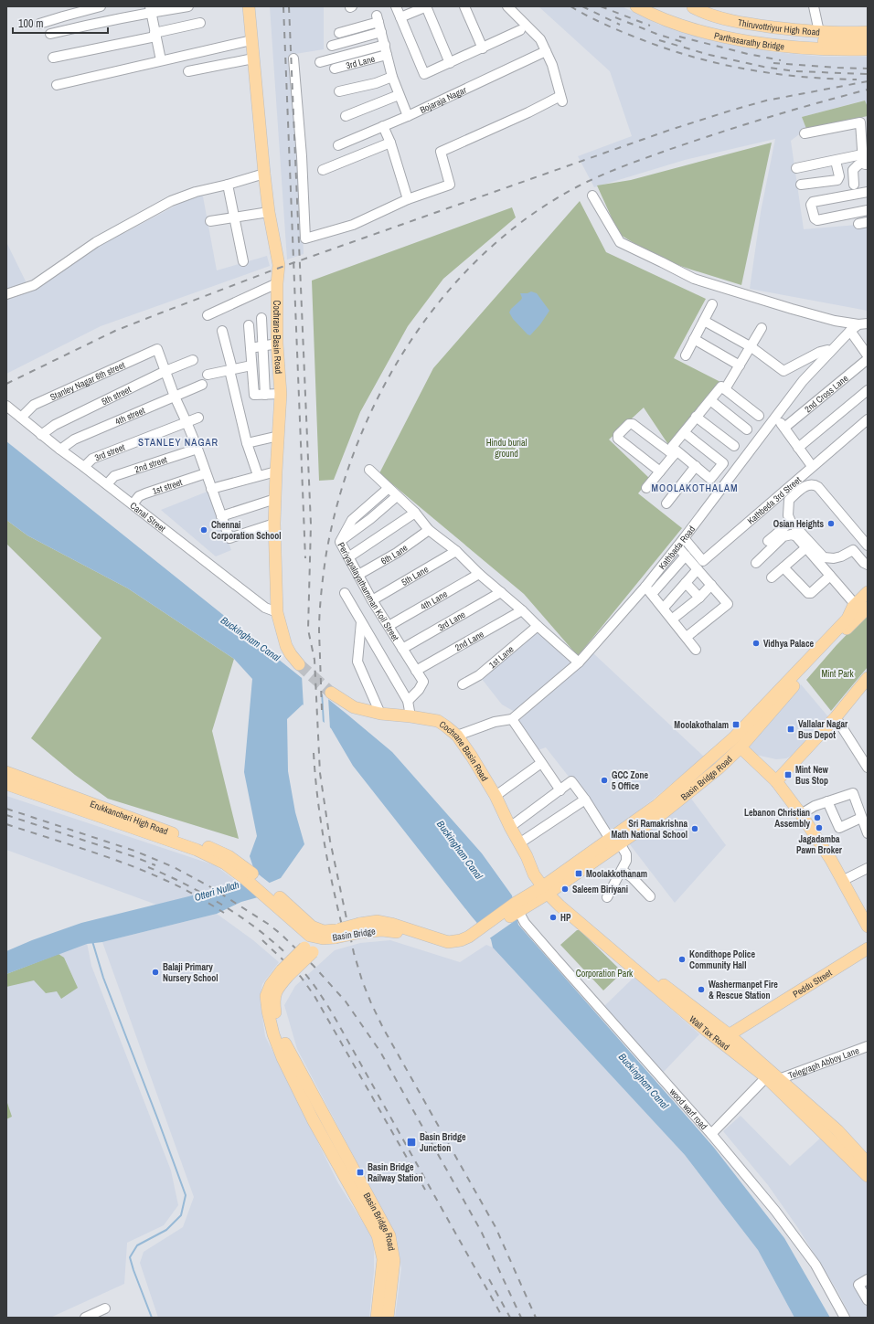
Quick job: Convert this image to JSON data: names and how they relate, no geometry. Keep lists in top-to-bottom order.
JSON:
{
  "streets": {
    "main road": [
      "Thiruvottriyur High Road",
      "Parthasarathy Bridge",
      "Cochrane Basin Road",
      "Basin Bridge Road",
      "Erukkancheri High Road",
      "Basin Bridge",
      "Peddu Street",
      "Wall Tax Road"
    ],
    "street": [
      "3rd Lane",
      "Bojaraja Nagar",
      "Stanley Nagar 6th street",
      "2nd Cross Lane",
      "5th street",
      "4th street",
      "3rd street",
      "2nd street",
      "1st street",
      "Kathbeda 3rd Street",
      "Canal Street",
      "Kathbada Road",
      "6th Lane",
      "5th Lane",
      "Periyapalayathamman Koil Street",
      "4th Lane",
      "2nd Lane",
      "1st Lane",
      "Telegraph Abboy Lane",
      "wood warf road"
    ]
  },
  "crossings": [
    ["3rd Lane", "Periyapalayathamman Koil Street"],
    ["Cochrane Basin Road", "Canal Street"],
    ["Cochrane Basin Road", "Wall Tax Road"],
    ["Stanley Nagar 6th street", "5th street"],
    ["Stanley Nagar 6th street", "Canal Street"],
    ["5th street", "Canal Street"],
    ["4th street", "Canal Street"],
    ["3rd street", "Canal Street"],
    ["2nd street", "Canal Street"],
    ["1st street", "Canal Street"],
    ["Kathbeda 3rd Street", "Kathbada Road"],
    ["6th Lane", "Periyapalayathamman Koil Street"],
    ["5th Lane", "Periyapalayathamman Koil Street"],
    ["Periyapalayathamman Koil Street", "4th Lane"],
    ["Periyapalayathamman Koil Street", "2nd Lane"],
    ["Erukkancheri High Road", "Basin Bridge"],
    ["Basin Bridge", "Wall Tax Road"],
    ["Basin Bridge", "wood warf road"],
    ["Peddu Street", "Wall Tax Road"],
    ["Wall Tax Road", "Telegraph Abboy Lane"]
  ],
  "districts": ["STANLEY NAGAR", "MOOLAKOTHALAM"],
  "water": ["Buckingham Canal", "Otteri Nullah"],
  "parks": ["Hindu burial ground", "Mint Park", "Corporation Park"],
  "places": {
    "other": [
      "Osian Heights",
      "Chennai Corporation School",
      "Vidhya Palace",
      "GCC Zone 5 Office",
      "Lebanon Christian Assembly",
      "Jagadamba Pawn Broker",
      "Sri Ramakrishna Math National School",
      "Saleem Biriyani",
      "HP",
      "Kondithope Police Community Hall",
      "Balaji Primary Nursery School",
      "Washermanpet Fire & Rescue Station"
    ],
    "transit": [
      "Moolakothalam",
      "Vallalar Nagar Bus Depot",
      "Mint New Bus Stop",
      "Moolakkothanam",
      "Basin Bridge Junction",
      "Basin Bridge Railway Station"
    ]
  },
  "scale_bar": "100 m"
}
